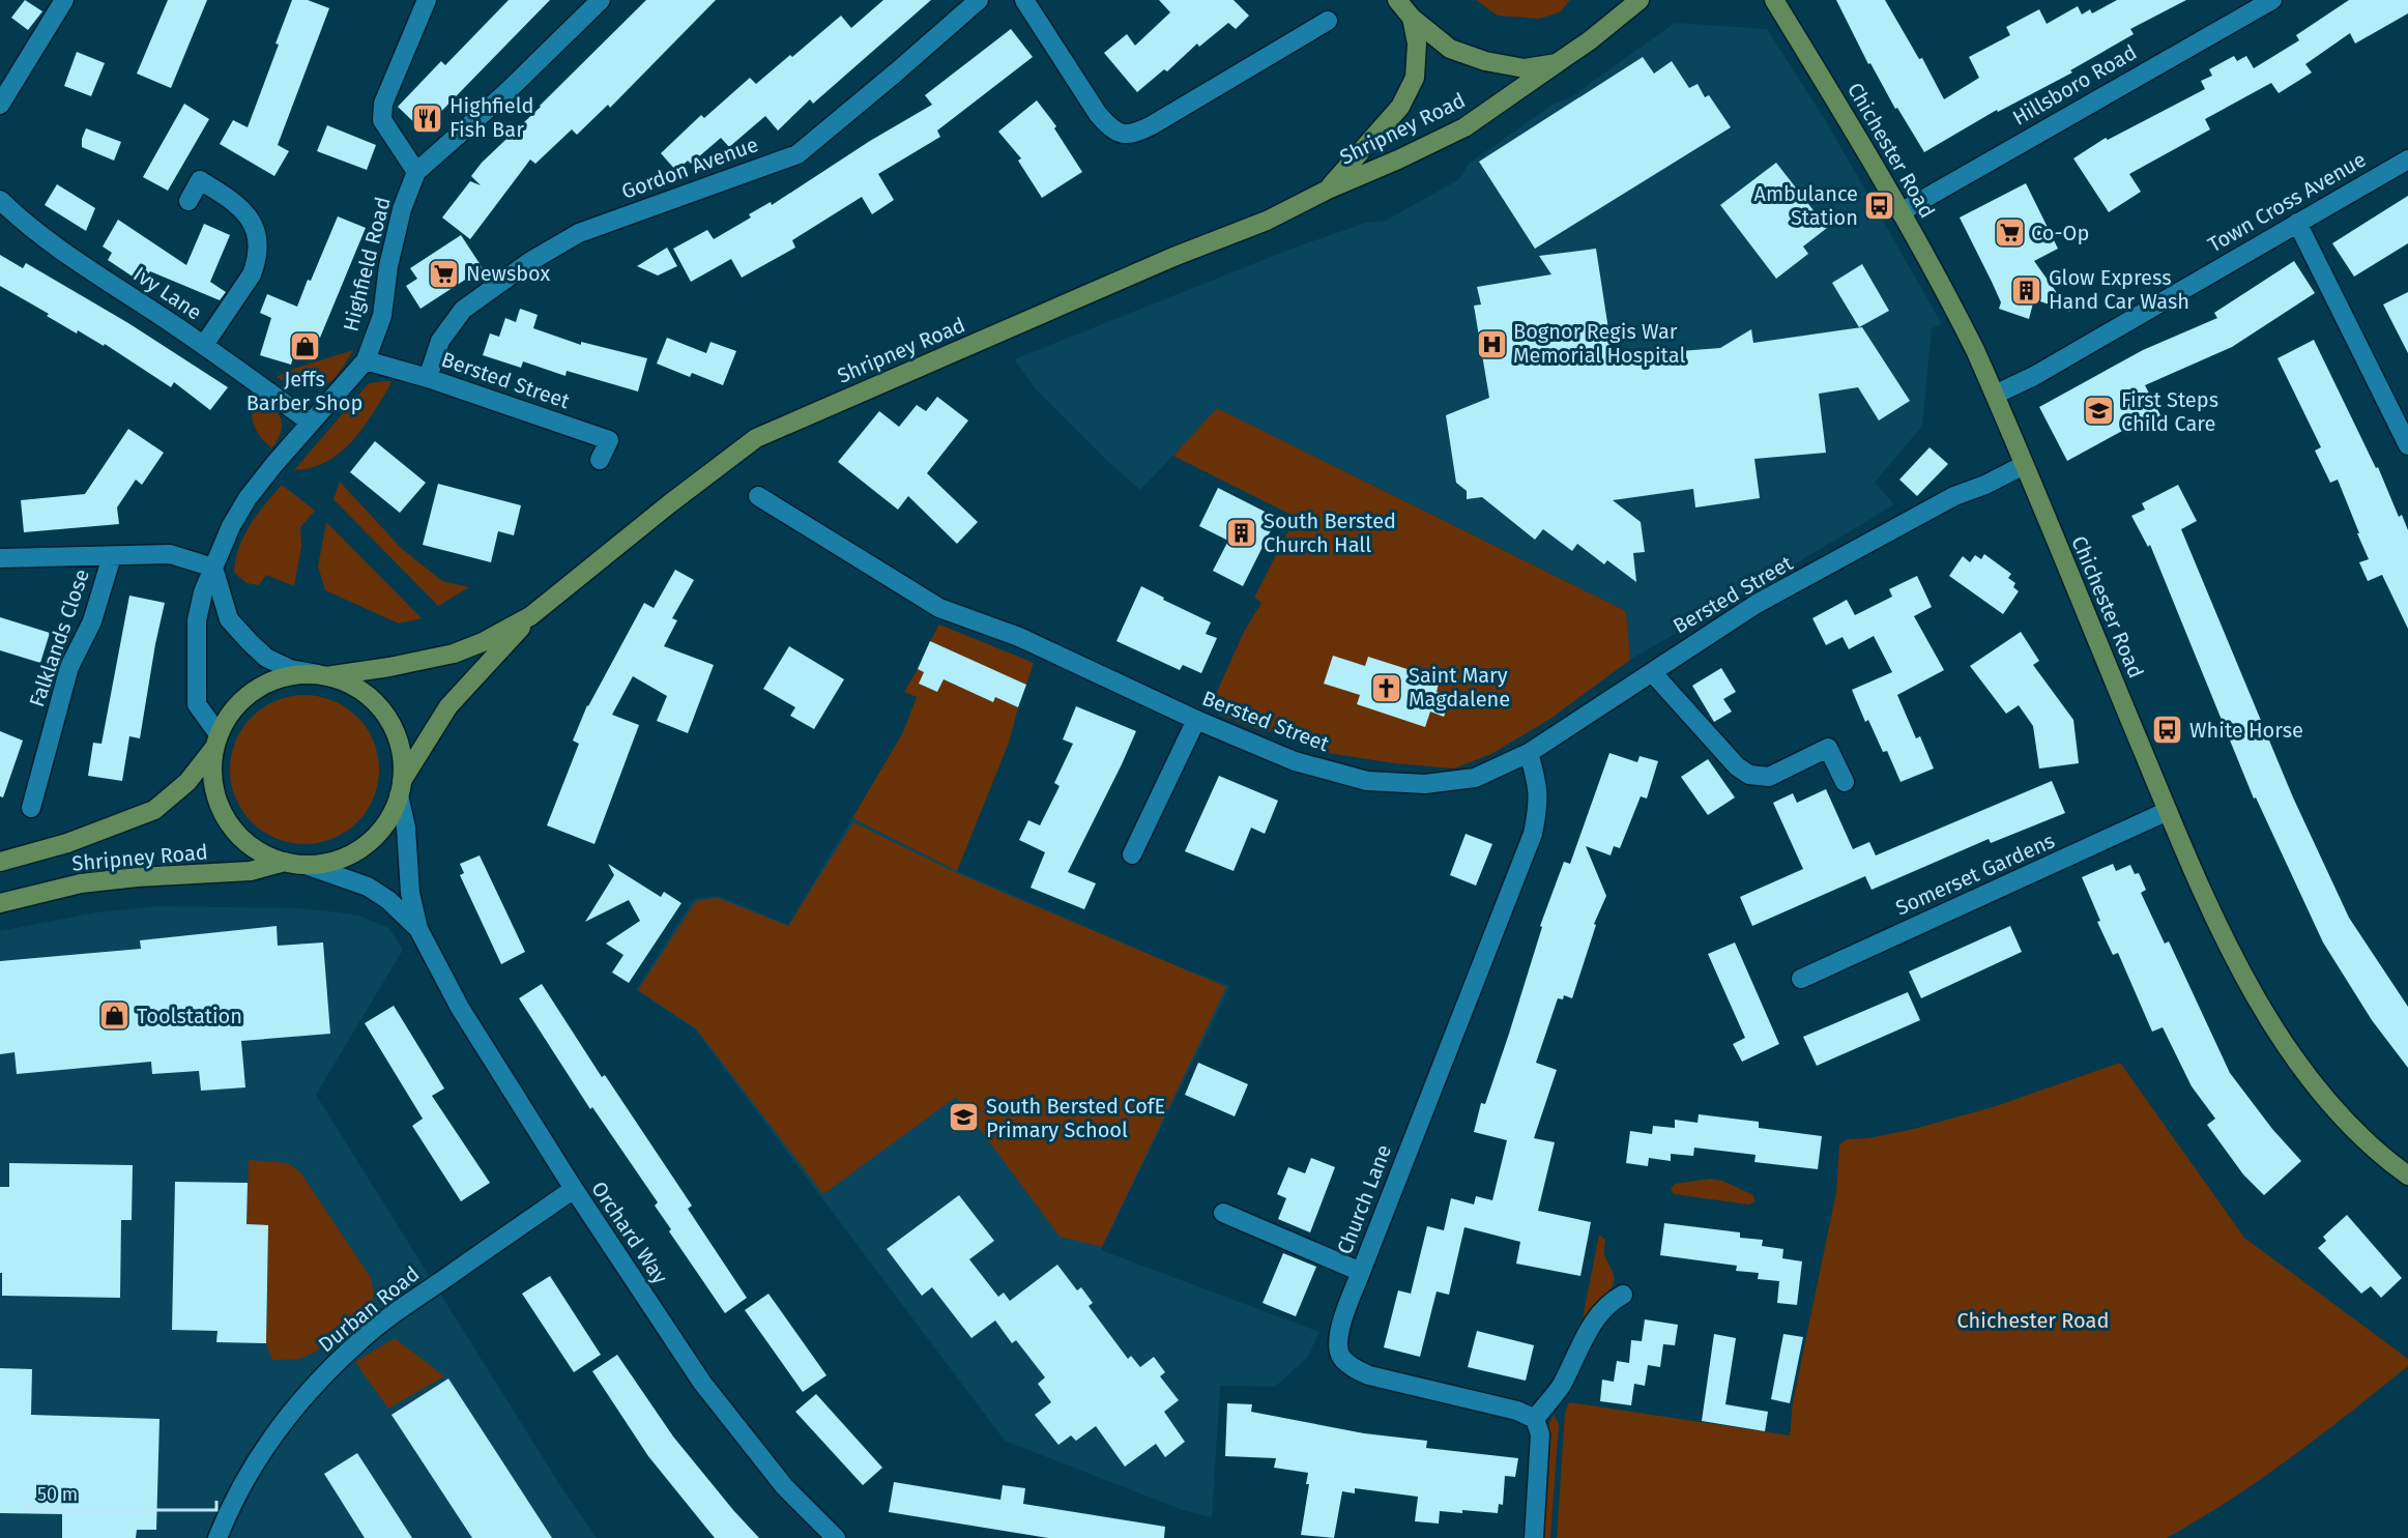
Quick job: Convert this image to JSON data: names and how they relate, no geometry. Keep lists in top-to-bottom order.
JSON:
{
  "streets": {
    "main road": ["Shripney Road", "Chichester Road"],
    "street": [
      "Hillsboro Road",
      "Gordon Avenue",
      "Town Cross Avenue",
      "Highfield Road",
      "Ivy Lane",
      "Bersted Street",
      "Falklands Close",
      "Somerset Gardens",
      "Church Lane",
      "Orchard Way",
      "Durban Road"
    ]
  },
  "crossings": [
    ["Hillsboro Road", "Chichester Road"],
    ["Shripney Road", "Highfield Road"],
    ["Chichester Road", "Town Cross Avenue"],
    ["Chichester Road", "Bersted Street"],
    ["Chichester Road", "Somerset Gardens"],
    ["Gordon Avenue", "Bersted Street"],
    ["Highfield Road", "Ivy Lane"],
    ["Highfield Road", "Bersted Street"],
    ["Bersted Street", "Church Lane"],
    ["Orchard Way", "Durban Road"]
  ],
  "parks": ["Chichester Road"],
  "places": {
    "restaurant": ["Highfield Fish Bar"],
    "bus stop": ["Ambulance Station", "White Horse"],
    "supermarket": ["Co-Op", "Newsbox"],
    "building": ["Glow Express Hand Car Wash", "South Bersted Church Hall"],
    "hospital": ["Bognor Regis War Memorial Hospital"],
    "shop": ["Jeffs Barber Shop", "Toolstation"],
    "school or university": ["First Steps Child Care", "South Bersted CofE Primary School"],
    "church": ["Saint Mary Magdalene"]
  },
  "scale_bar": "50 m"
}
